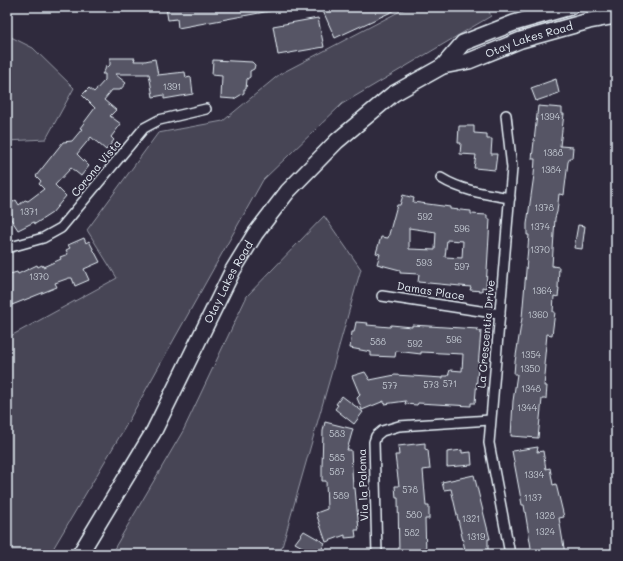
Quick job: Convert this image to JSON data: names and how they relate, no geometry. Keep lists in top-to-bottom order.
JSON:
{
  "streets": {
    "main road": ["Otay Lakes Road"],
    "street": [
      "Corona Vista",
      "Damas Place",
      "La Crescentia Drive",
      "Via la Paloma"
    ]
  },
  "crossings": [
    ["Damas Place", "La Crescentia Drive"],
    ["La Crescentia Drive", "Via la Paloma"]
  ],
  "house_numbers": [
    "1391",
    "1394",
    "1388",
    "1384",
    "1378",
    "1371",
    "592",
    "1374",
    "596",
    "1370",
    "593",
    "597",
    "1370",
    "1364",
    "1360",
    "596",
    "588",
    "592",
    "1354",
    "1350",
    "571",
    "573",
    "577",
    "1348",
    "1344",
    "583",
    "585",
    "587",
    "1334",
    "578",
    "589",
    "1137",
    "580",
    "1328",
    "1321",
    "1324",
    "582",
    "1319"
  ]
}
